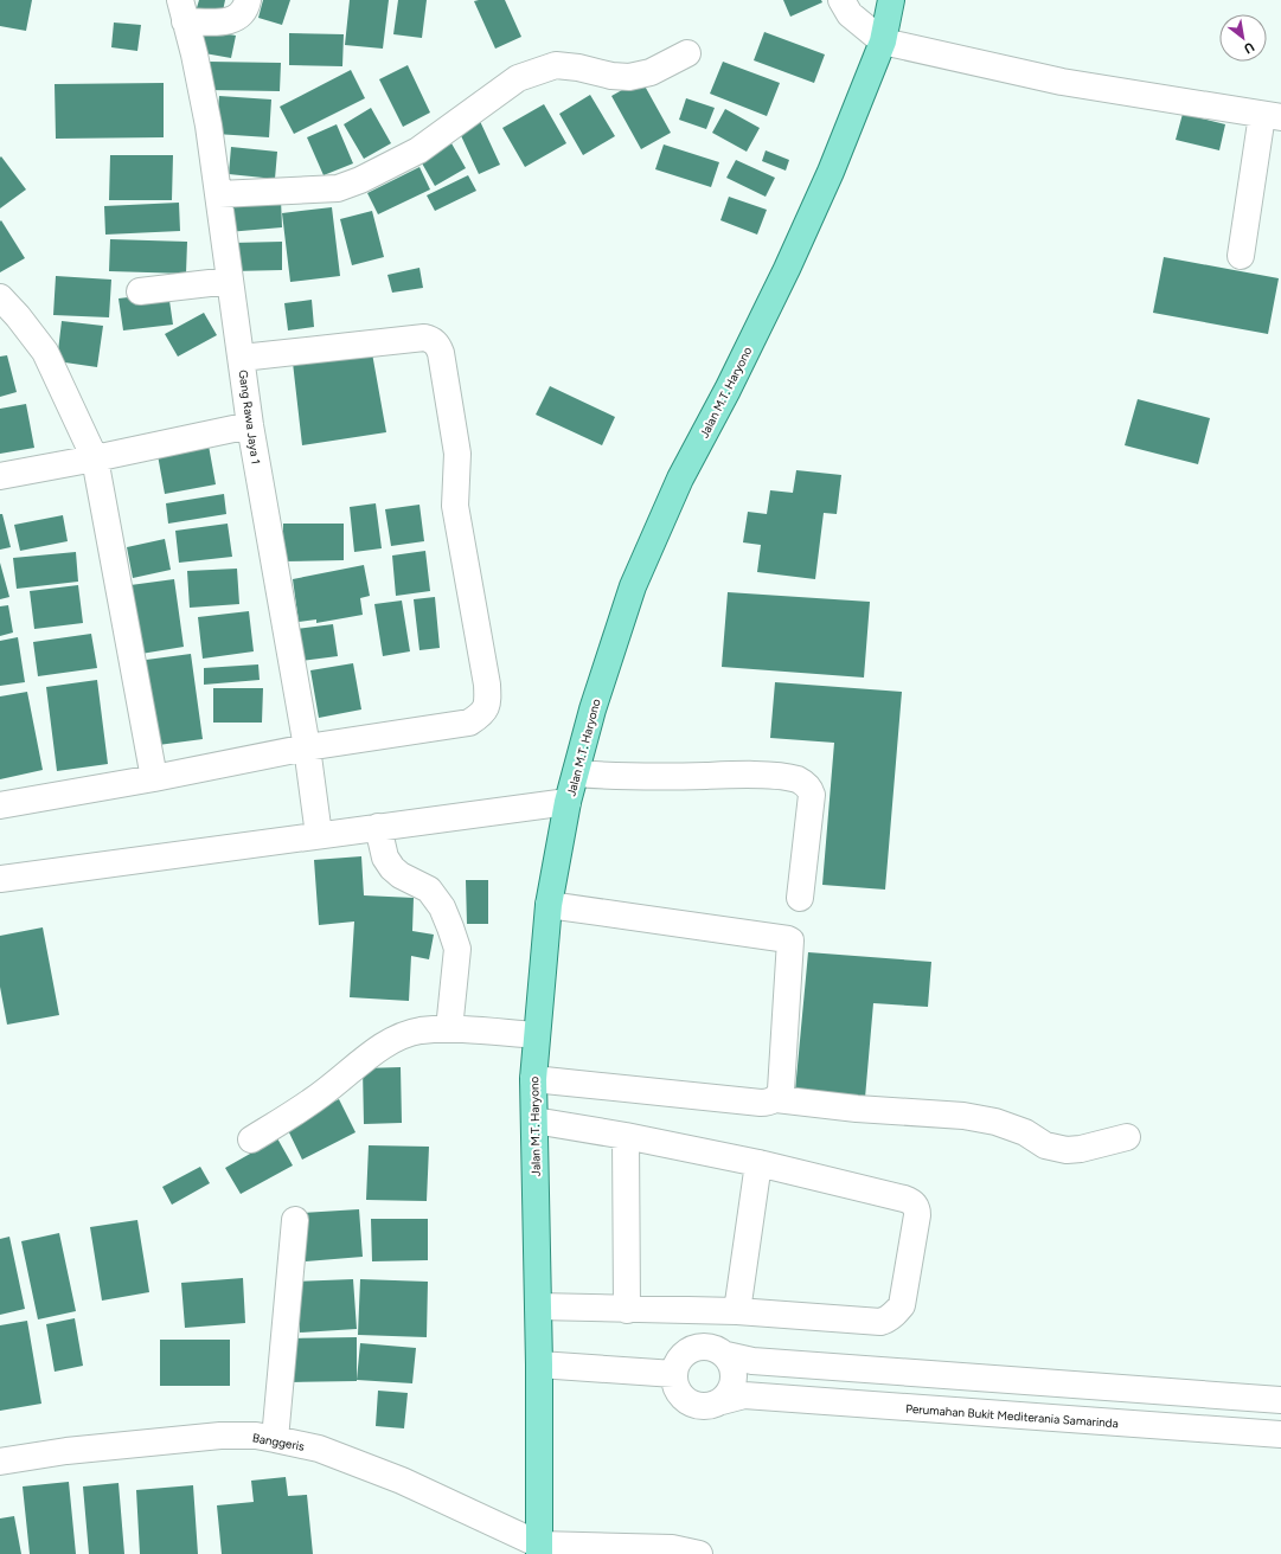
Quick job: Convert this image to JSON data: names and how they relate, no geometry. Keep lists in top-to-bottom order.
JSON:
{
  "streets": {
    "main road": ["Jalan M.T. Haryono"],
    "street": ["Gang Rawa Jaya 1", "Perumahan Bukit Mediterania Samarinda", "Banggeris"]
  },
  "crossings": [
    ["Jalan M.T. Haryono", "Banggeris"]
  ],
  "north": "bottom right"
}
